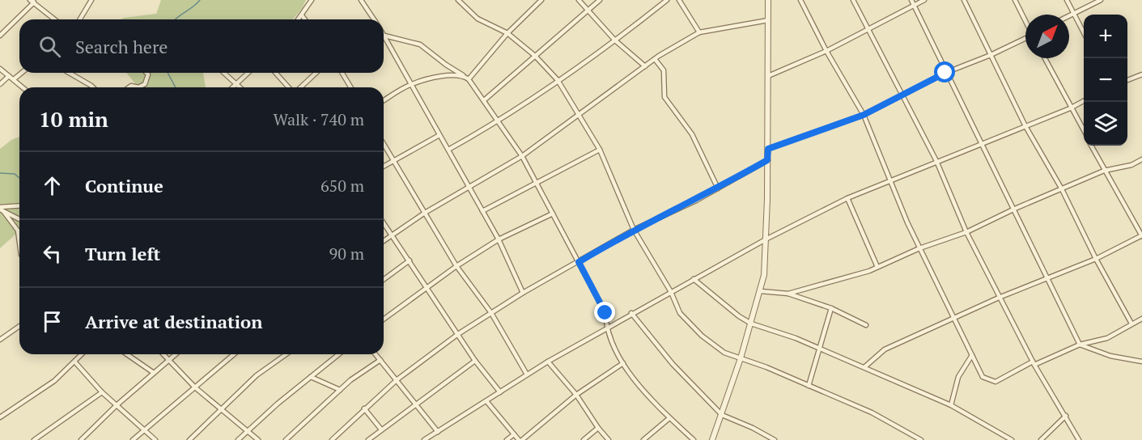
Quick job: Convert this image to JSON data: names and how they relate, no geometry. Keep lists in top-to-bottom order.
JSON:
{
  "north": "top right",
  "page": {
    "map_buttons": ["+", "−"],
    "search": "Search here",
    "heading": ["10 min", "Walk · 740 m"],
    "list": [
      ["Continue", "650 m"],
      ["Turn left", "90 m"],
      "Arrive at destination"
    ]
  }
}
